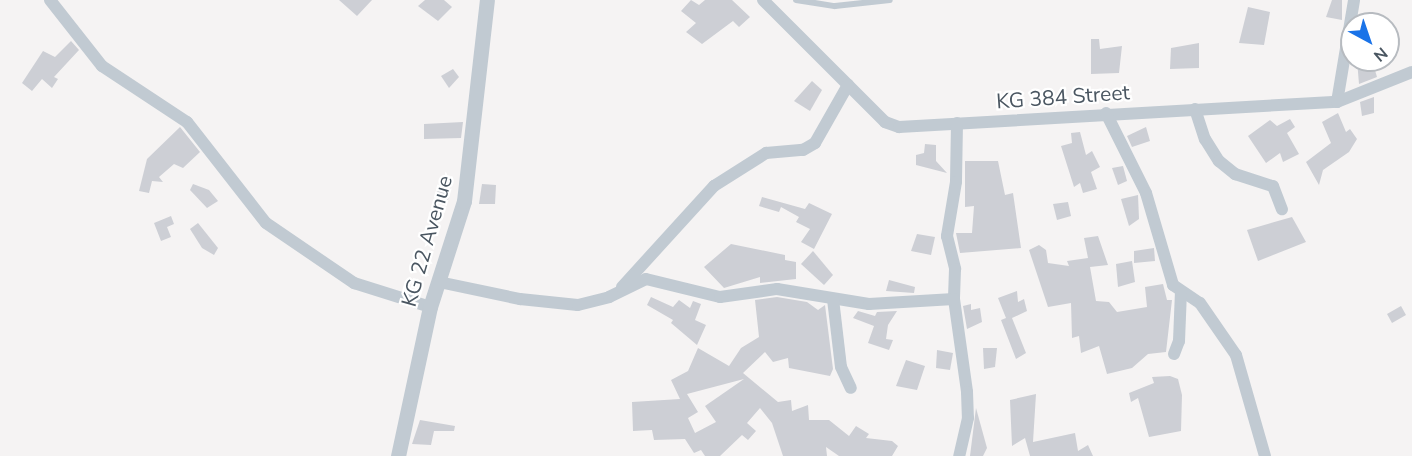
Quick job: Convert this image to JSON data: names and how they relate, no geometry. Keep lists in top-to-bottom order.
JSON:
{
  "streets": {
    "street": ["KG 384 Street", "KG 22 Avenue"]
  },
  "north": "bottom right"
}
